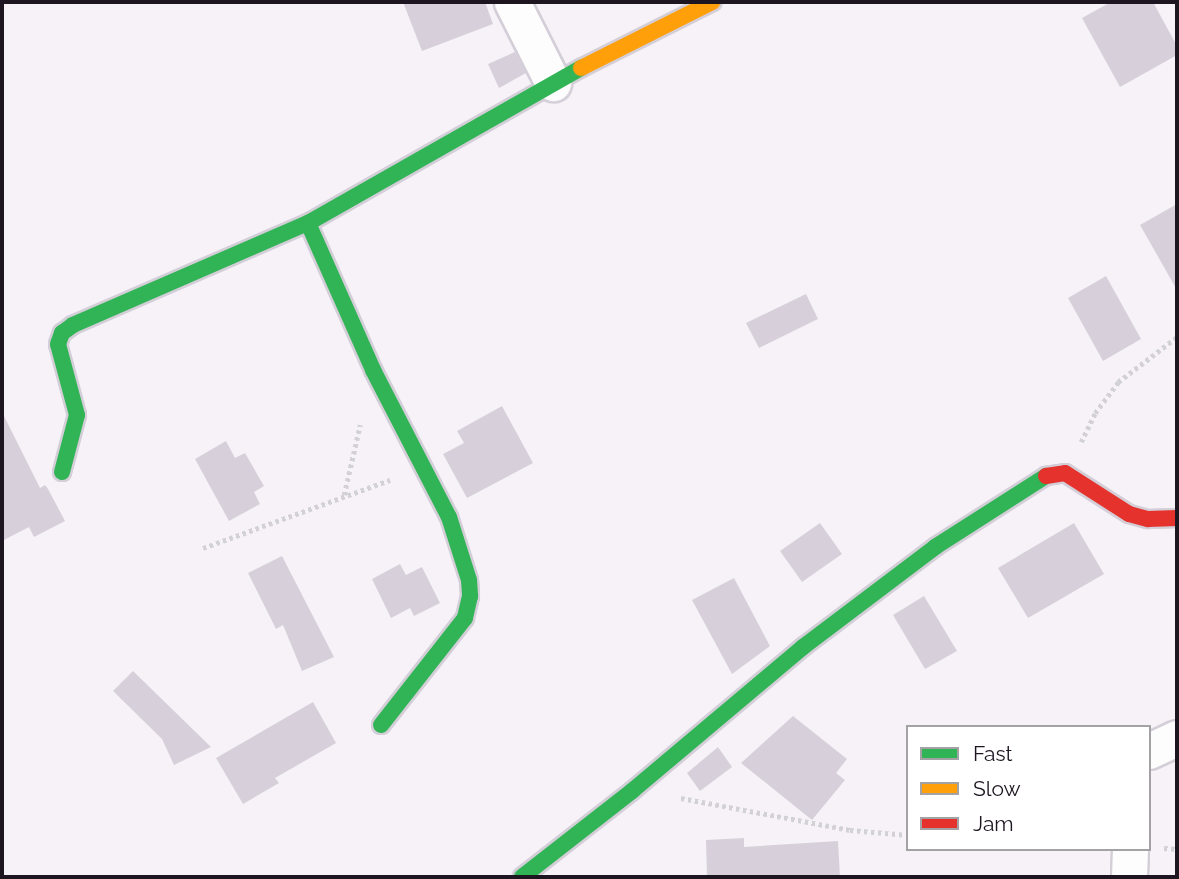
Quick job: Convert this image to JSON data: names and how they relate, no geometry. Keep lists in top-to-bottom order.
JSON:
{
  "legend": ["Fast", "Slow", "Jam"]
}
